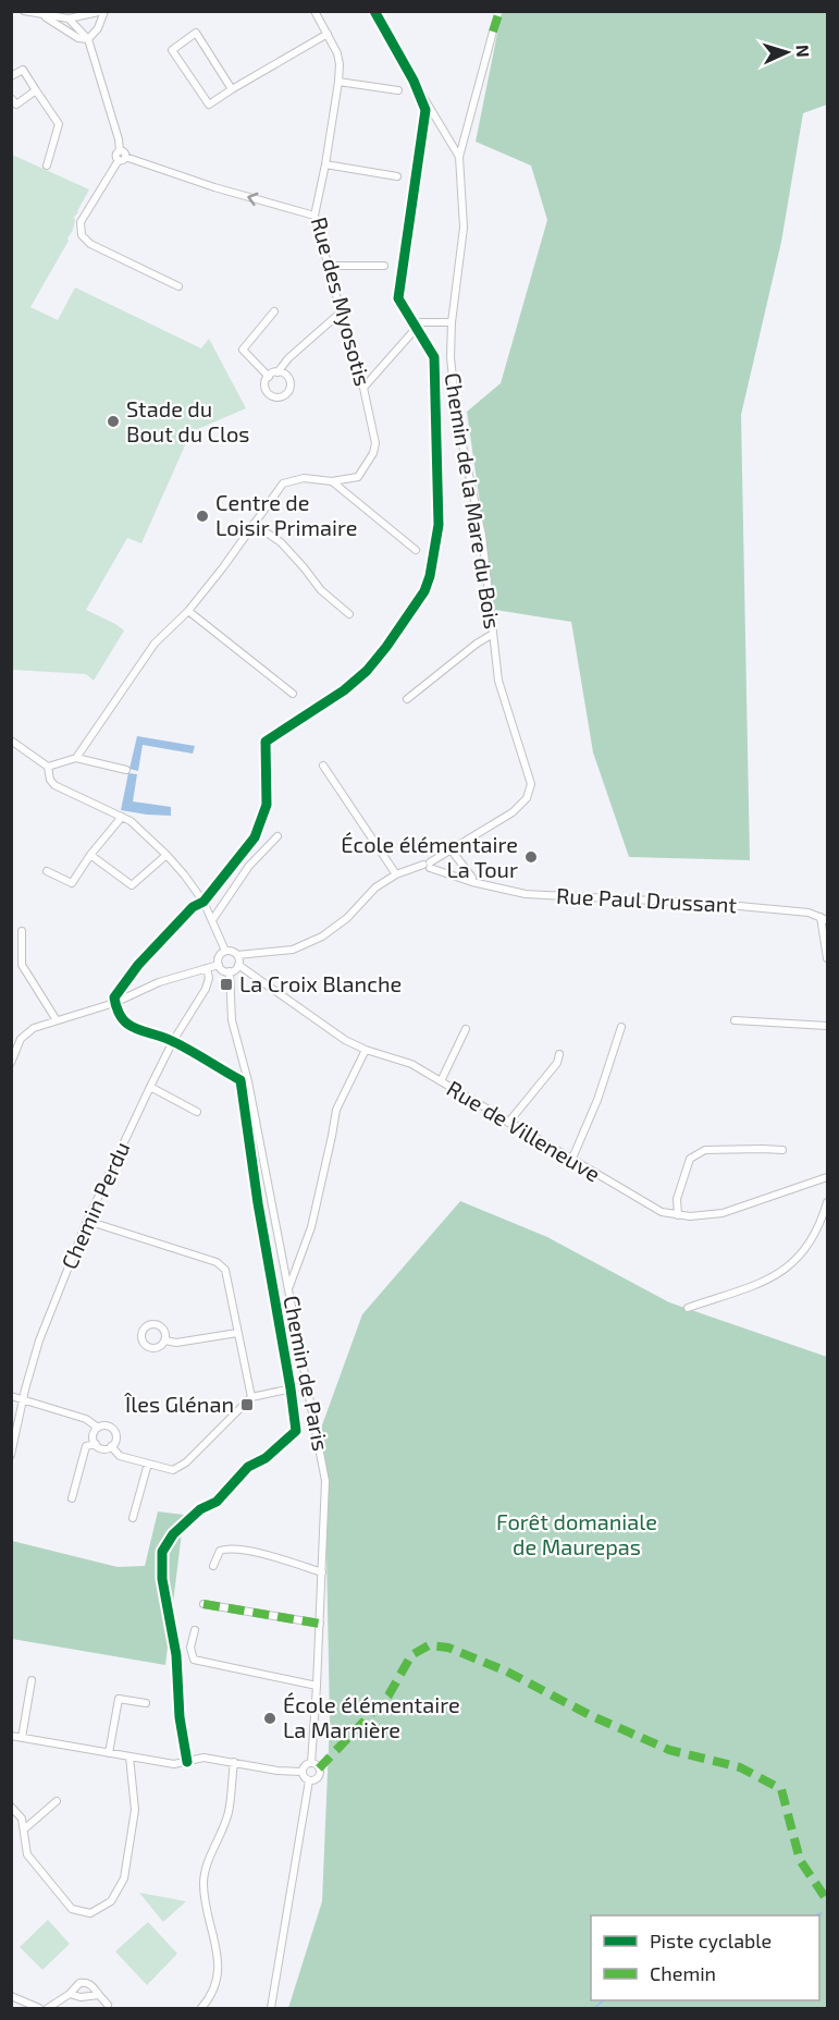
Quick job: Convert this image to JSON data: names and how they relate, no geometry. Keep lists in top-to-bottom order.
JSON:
{
  "streets": {
    "street": [
      "Rue des Myosotis",
      "Chemin de la Mare du Bois",
      "Rue Paul Drussant",
      "Rue de Villeneuve",
      "Chemin Perdu",
      "Chemin de Paris"
    ]
  },
  "crossings": [
    ["Rue de Villeneuve", "Chemin de Paris"]
  ],
  "parks": ["Forêt domaniale de Maurepas"],
  "places": {
    "other": [
      "Stade du Bout du Clos",
      "Centre de Loisir Primaire",
      "École élémentaire La Tour",
      "École élémentaire La Marnière"
    ],
    "transit": ["La Croix Blanche", "Îles Glénan"]
  },
  "legend": ["Piste cyclable", "Chemin"],
  "north": "right"
}
